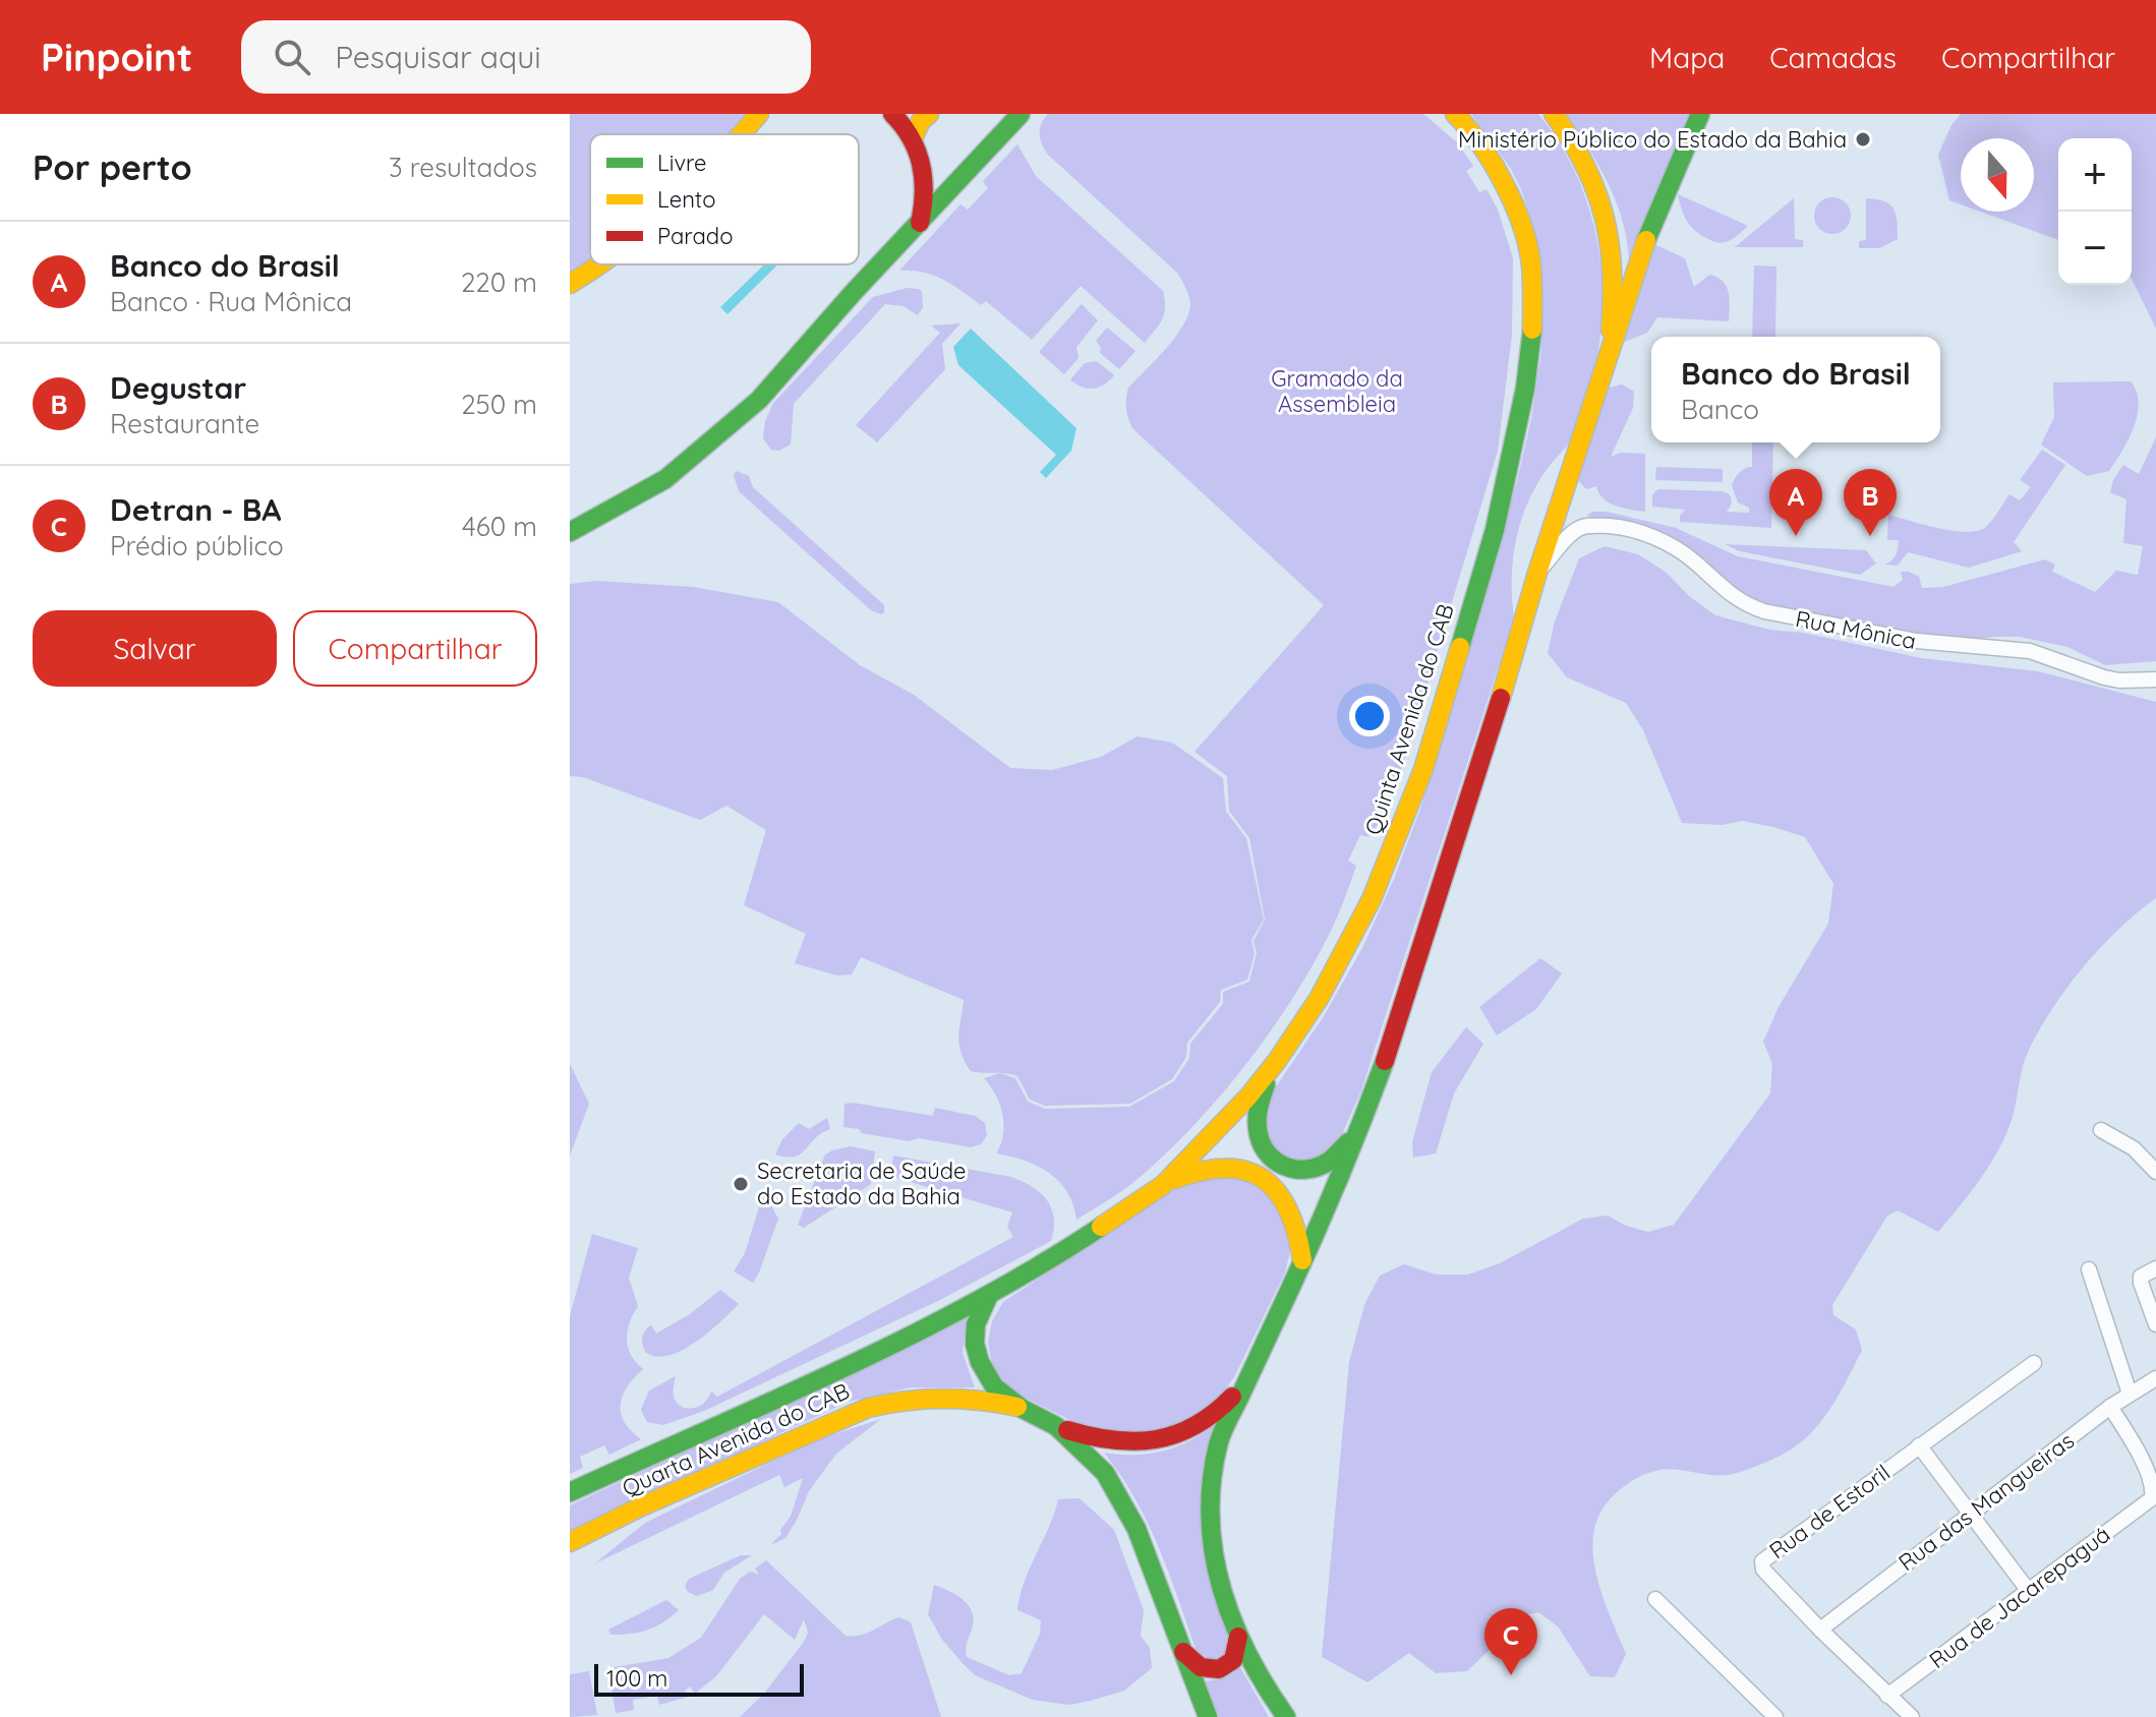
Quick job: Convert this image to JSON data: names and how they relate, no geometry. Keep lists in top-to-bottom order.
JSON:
{
  "streets": {
    "main road": ["Quinta Avenida do CAB", "Quarta Avenida do CAB"],
    "street": [
      "Rua Mônica",
      "Rua das Mangueiras",
      "Rua de Estoril",
      "Rua de Jacarepaguá"
    ]
  },
  "crossings": [
    ["Quinta Avenida do CAB", "Quarta Avenida do CAB"],
    ["Rua das Mangueiras", "Rua de Estoril"],
    ["Rua das Mangueiras", "Rua de Jacarepaguá"],
    ["Rua de Estoril", "Rua de Jacarepaguá"]
  ],
  "parks": ["Gramado da Assembleia"],
  "places": ["Ministério Público do Estado da Bahia", "Secretaria de Saúde do Estado da Bahia"],
  "legend": ["Livre", "Lento", "Parado"],
  "scale_bar": "100 m",
  "north": "bottom",
  "page": {
    "header": "Pinpoint",
    "search": "Pesquisar aqui",
    "nav": ["Mapa", "Camadas", "Compartilhar"],
    "heading": ["Por perto", "3 resultados"],
    "map_buttons": ["+", "−"],
    "list": [
      {
        "mark": "A",
        "name": "Banco do Brasil",
        "note": "Banco · Rua Mônica",
        "value": "220 m"
      },
      {
        "mark": "B",
        "name": "Degustar",
        "note": "Restaurante",
        "value": "250 m"
      },
      {
        "mark": "C",
        "name": "Detran - BA",
        "note": "Prédio público",
        "value": "460 m"
      }
    ],
    "popup": ["Banco do Brasil", "Banco"],
    "pins": ["A", "B", "C"],
    "buttons": ["Salvar", "Compartilhar"],
    "scale": "100 m"
  }
}
